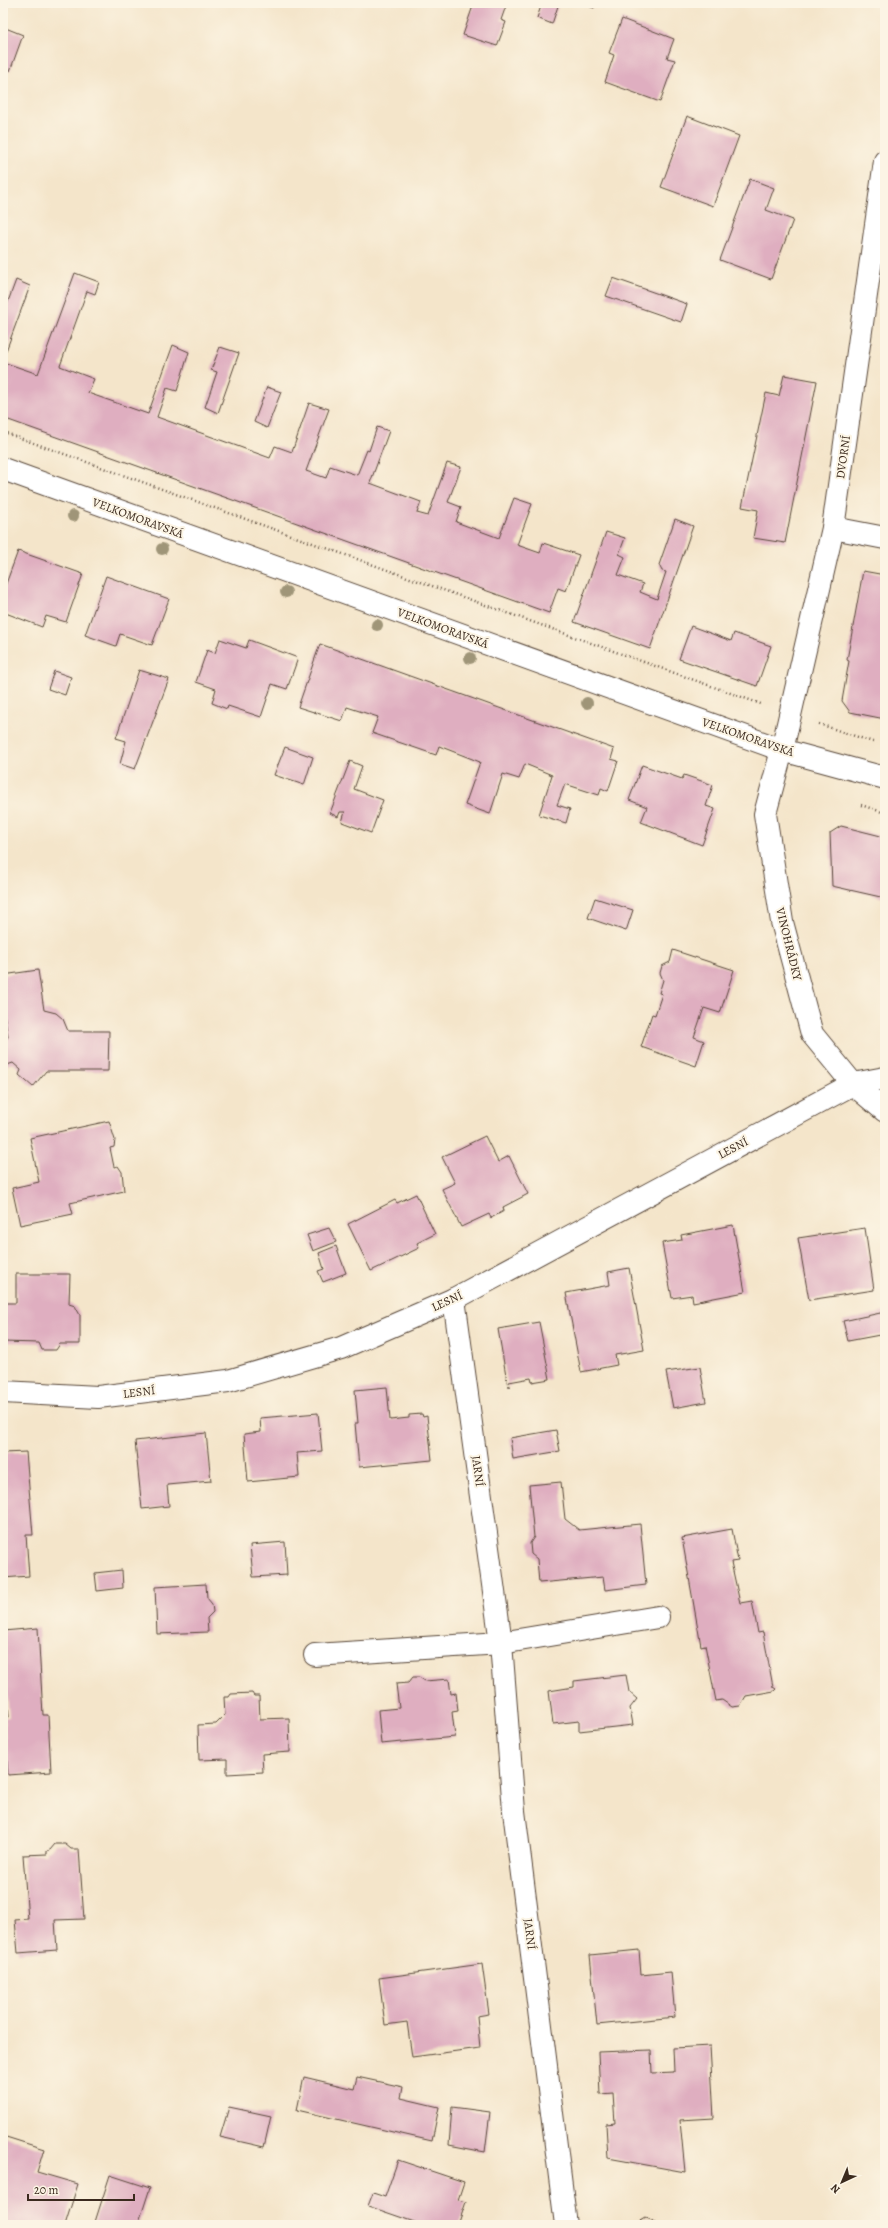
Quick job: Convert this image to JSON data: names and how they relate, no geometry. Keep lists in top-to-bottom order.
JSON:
{
  "streets": {
    "street": [
      "DVORNÍ",
      "VELKOMORAVSKÁ",
      "VINOHRÁDKY",
      "LESNÍ",
      "JARNÍ"
    ]
  },
  "crossings": [
    ["DVORNÍ", "VELKOMORAVSKÁ"],
    ["DVORNÍ", "VINOHRÁDKY"],
    ["VELKOMORAVSKÁ", "VINOHRÁDKY"],
    ["VINOHRÁDKY", "LESNÍ"],
    ["LESNÍ", "JARNÍ"]
  ],
  "scale_bar": "20 m",
  "north": "bottom left"
}
